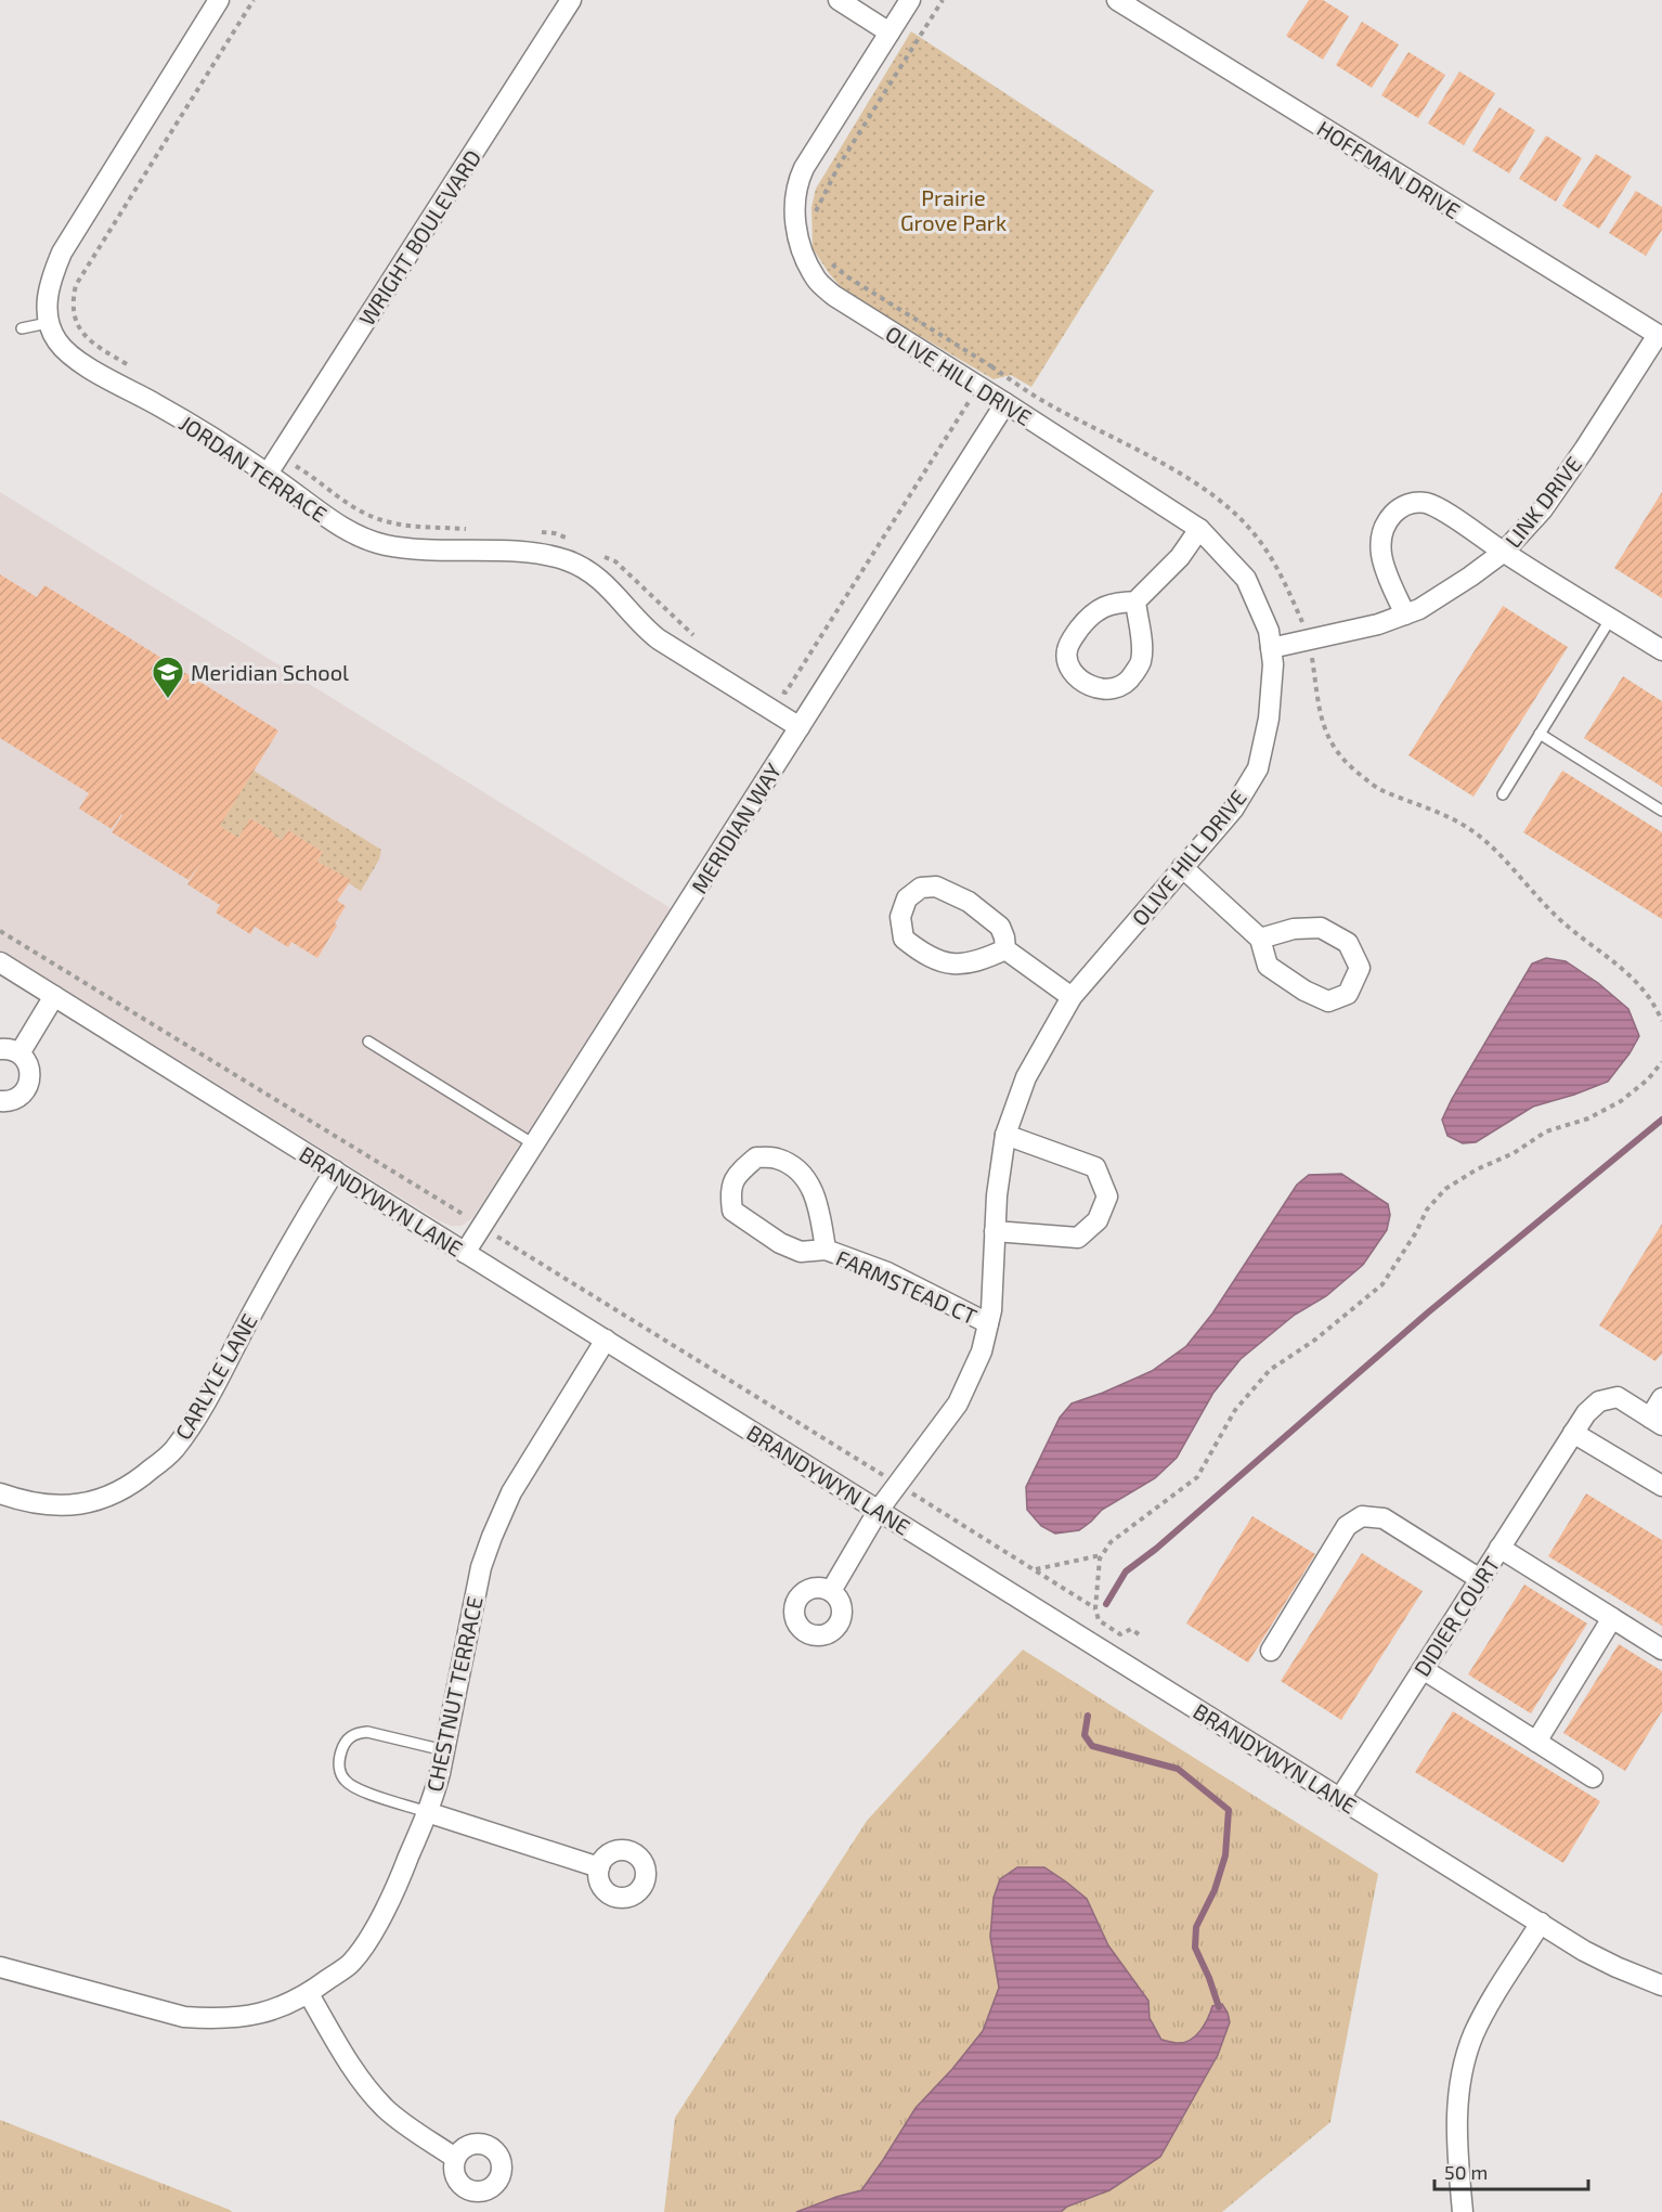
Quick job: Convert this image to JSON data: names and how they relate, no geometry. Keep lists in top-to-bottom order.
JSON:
{
  "streets": {
    "street": [
      "HOFFMAN DRIVE",
      "WRIGHT BOULEVARD",
      "OLIVE HILL DRIVE",
      "JORDAN TERRACE",
      "LINK DRIVE",
      "MERIDIAN WAY",
      "BRANDYWYN LANE",
      "FARMSTEAD CT",
      "CARLYLE LANE",
      "DIDIER COURT",
      "CHESTNUT TERRACE"
    ]
  },
  "crossings": [
    ["HOFFMAN DRIVE", "LINK DRIVE"],
    ["WRIGHT BOULEVARD", "JORDAN TERRACE"],
    ["OLIVE HILL DRIVE", "LINK DRIVE"],
    ["OLIVE HILL DRIVE", "MERIDIAN WAY"],
    ["OLIVE HILL DRIVE", "BRANDYWYN LANE"],
    ["OLIVE HILL DRIVE", "FARMSTEAD CT"],
    ["JORDAN TERRACE", "MERIDIAN WAY"],
    ["MERIDIAN WAY", "BRANDYWYN LANE"],
    ["BRANDYWYN LANE", "CARLYLE LANE"],
    ["BRANDYWYN LANE", "DIDIER COURT"],
    ["BRANDYWYN LANE", "CHESTNUT TERRACE"]
  ],
  "parks": ["Prairie Grove Park"],
  "places": {
    "school or university": ["Meridian School"]
  },
  "scale_bar": "50 m"
}
